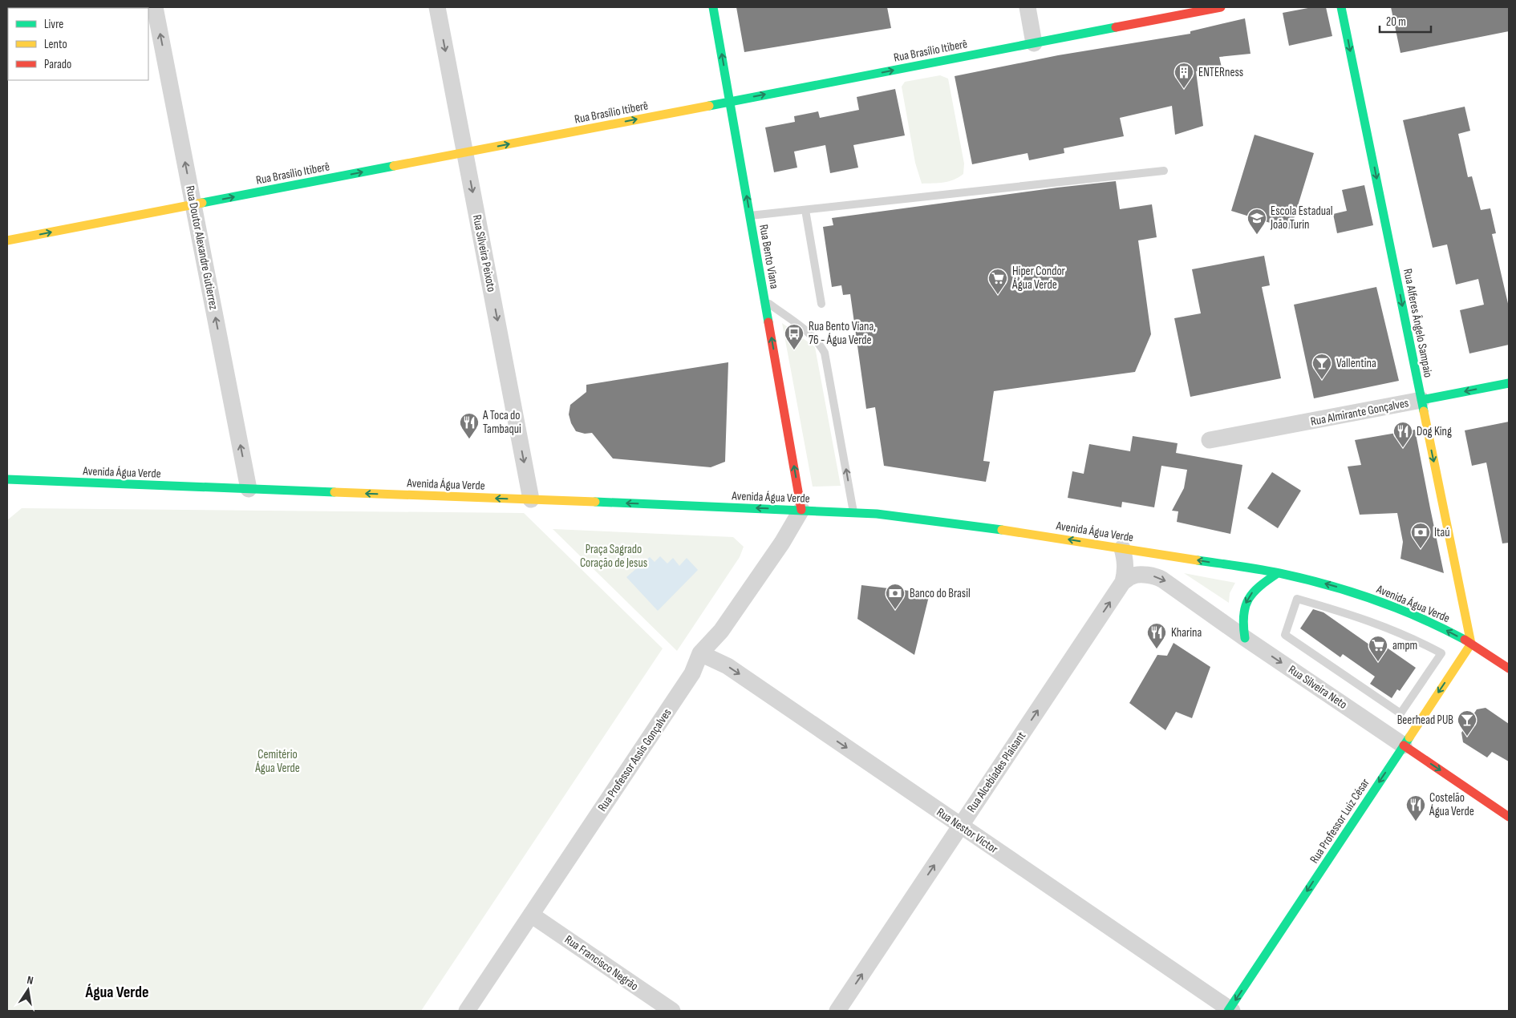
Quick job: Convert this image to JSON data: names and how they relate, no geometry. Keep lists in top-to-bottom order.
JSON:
{
  "streets": {
    "main road": [
      "Rua Brasílio Itiberê",
      "Rua Bento Viana",
      "Rua Alferes Ângelo Sampaio",
      "Rua Almirante Gonçalves",
      "Avenida Água Verde",
      "Rua Silveira Neto",
      "Rua Professor Luiz César"
    ],
    "street": [
      "Rua Doutor Alexandre Gutierrez",
      "Rua Silveira Peixoto",
      "Rua Professor Assis Gonçalves",
      "Rua Alcebíades Plaisant",
      "Rua Nestor Victor",
      "Rua Francisco Negrão"
    ]
  },
  "crossings": [
    ["Rua Brasílio Itiberê", "Rua Doutor Alexandre Gutierrez"],
    ["Rua Brasílio Itiberê", "Rua Silveira Peixoto"],
    ["Rua Brasílio Itiberê", "Rua Bento Viana"],
    ["Rua Doutor Alexandre Gutierrez", "Avenida Água Verde"],
    ["Rua Silveira Peixoto", "Avenida Água Verde"],
    ["Rua Bento Viana", "Avenida Água Verde"],
    ["Rua Bento Viana", "Rua Professor Assis Gonçalves"],
    ["Rua Alferes Ângelo Sampaio", "Rua Almirante Gonçalves"],
    ["Rua Alferes Ângelo Sampaio", "Avenida Água Verde"],
    ["Rua Alferes Ângelo Sampaio", "Rua Professor Luiz César"],
    ["Avenida Água Verde", "Rua Professor Assis Gonçalves"],
    ["Avenida Água Verde", "Rua Alcebíades Plaisant"],
    ["Avenida Água Verde", "Rua Professor Luiz César"],
    ["Rua Silveira Neto", "Rua Alcebíades Plaisant"],
    ["Rua Silveira Neto", "Rua Professor Luiz César"],
    ["Rua Professor Assis Gonçalves", "Rua Nestor Victor"],
    ["Rua Professor Assis Gonçalves", "Rua Francisco Negrão"],
    ["Rua Alcebíades Plaisant", "Rua Nestor Victor"],
    ["Rua Professor Luiz César", "Rua Nestor Victor"]
  ],
  "one_way": [
    "Rua Brasílio Itiberê",
    "Rua Doutor Alexandre Gutierrez",
    "Rua Silveira Peixoto",
    "Rua Bento Viana",
    "Rua Alferes Ângelo Sampaio",
    "Avenida Água Verde",
    "Rua Silveira Neto",
    "Rua Alcebíades Plaisant",
    "Rua Professor Luiz César",
    "Rua Nestor Victor"
  ],
  "districts": ["Água Verde"],
  "parks": ["Praça Sagrado Coração de Jesus", "Cemitério Água Verde"],
  "places": {
    "building": ["ENTERness"],
    "school or university": ["Escola Estadual João Turin"],
    "supermarket": ["Hiper Condor Água Verde", "ampm"],
    "bus stop": ["Rua Bento Viana, 76 - Água Verde"],
    "bar": ["Vallentina", "Beerhead PUB"],
    "restaurant": [
      "A Toca do Tambaqui",
      "Dog King",
      "Kharina",
      "Costelão Água Verde"
    ],
    "bank": ["Itaú", "Banco do Brasil"]
  },
  "legend": ["Livre", "Lento", "Parado"],
  "scale_bar": "20 m",
  "north": "top"
}
